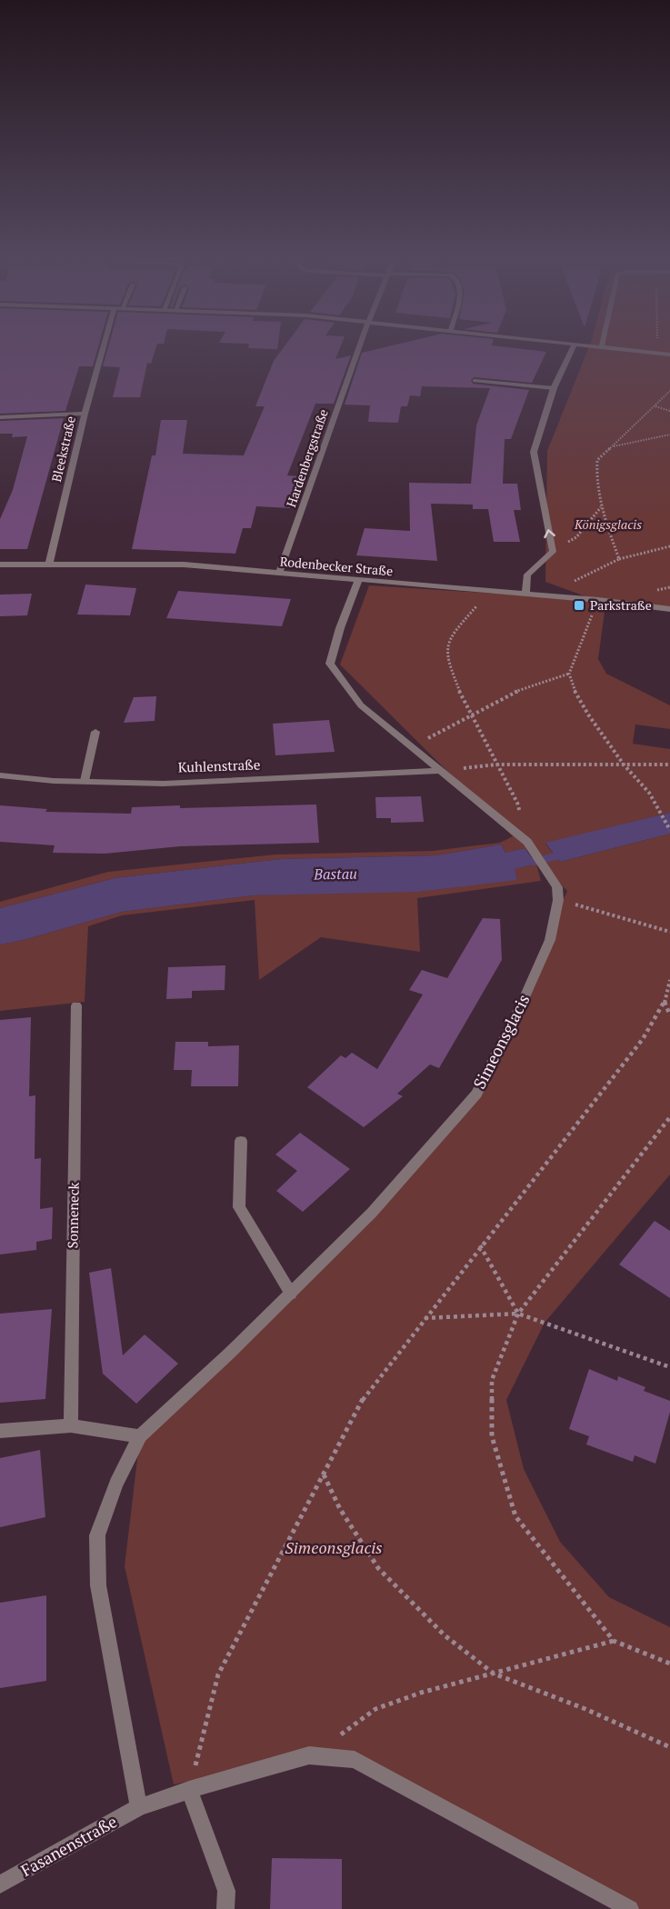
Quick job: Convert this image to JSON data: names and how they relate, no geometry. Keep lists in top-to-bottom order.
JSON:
{
  "streets": {
    "street": [
      "Bleekstraße",
      "Hardenbergstraße",
      "Rodenbecker Straße",
      "Kuhlenstraße",
      "Simeonsglacis",
      "Sonneneck",
      "Fasanenstraße"
    ]
  },
  "crossings": [
    ["Bleekstraße", "Rodenbecker Straße"],
    ["Hardenbergstraße", "Rodenbecker Straße"],
    ["Simeonsglacis", "Fasanenstraße"]
  ],
  "water": ["Bastau"],
  "parks": ["Königsglacis", "Simeonsglacis"],
  "places": {
    "transit": ["Parkstraße"]
  }
}
